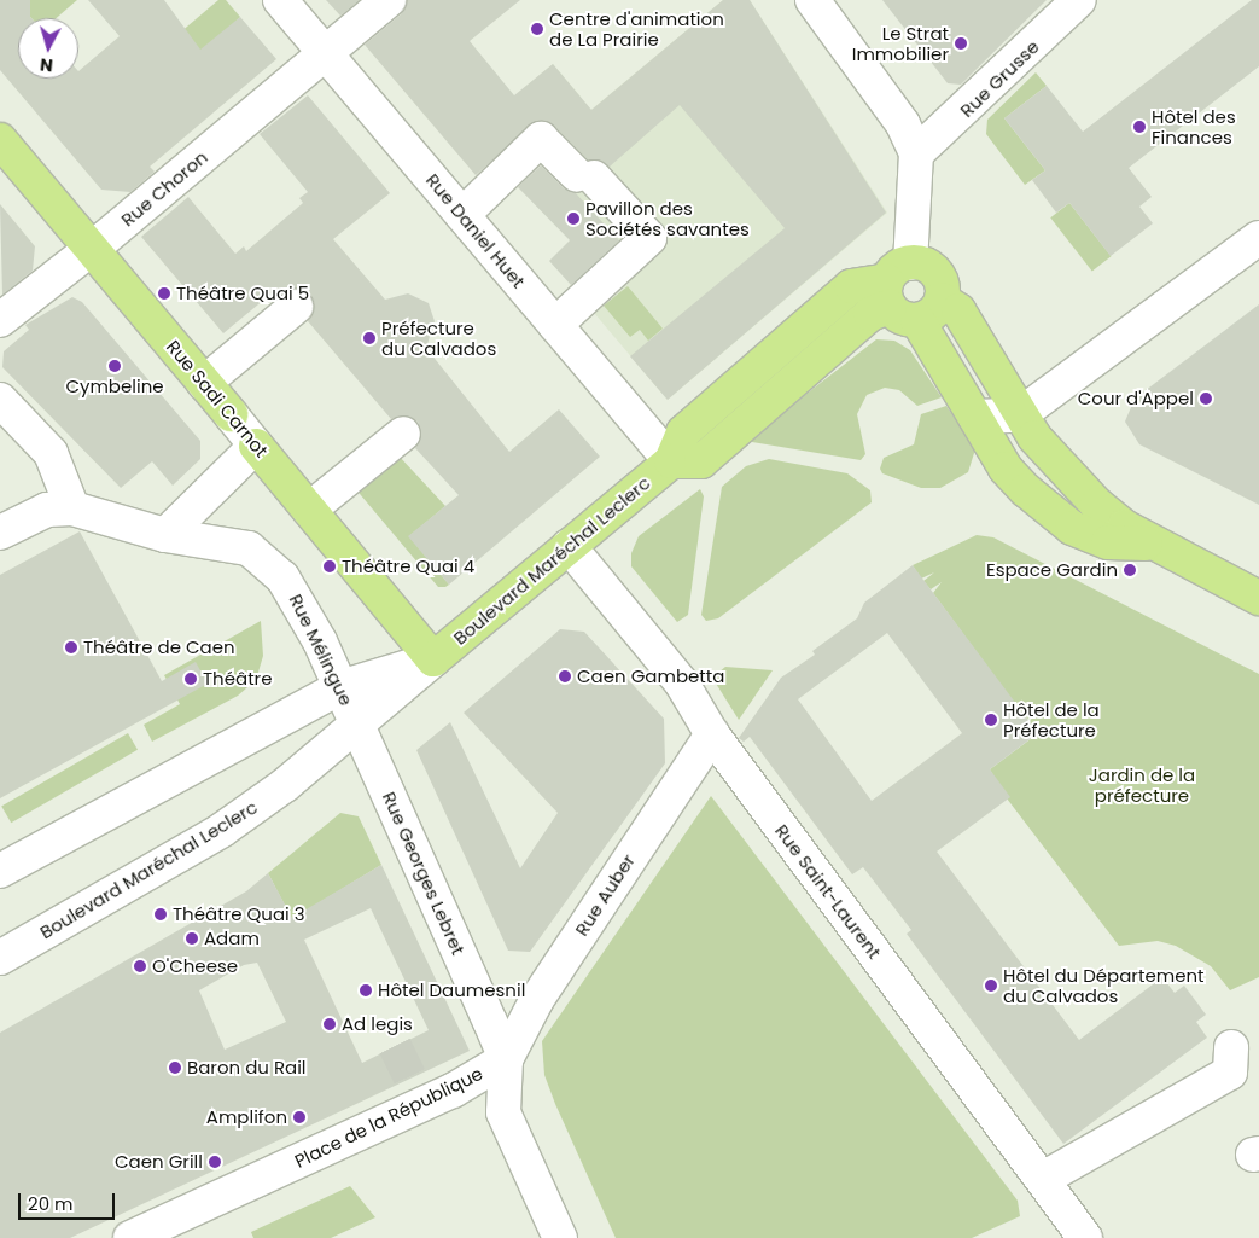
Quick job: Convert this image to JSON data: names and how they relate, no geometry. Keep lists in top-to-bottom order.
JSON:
{
  "streets": {
    "main road": ["Rue Sadi Carnot", "Boulevard Maréchal Leclerc"],
    "street": [
      "Rue Grusse",
      "Rue Choron",
      "Rue Daniel Huet",
      "Rue Mélingue",
      "Rue Georges Lebret",
      "Rue Saint-Laurent",
      "Rue Auber",
      "Place de la République"
    ]
  },
  "crossings": [
    ["Rue Choron", "Rue Daniel Huet"],
    ["Rue Choron", "Rue Sadi Carnot"],
    ["Rue Daniel Huet", "Boulevard Maréchal Leclerc"],
    ["Rue Sadi Carnot", "Boulevard Maréchal Leclerc"],
    ["Boulevard Maréchal Leclerc", "Rue Mélingue"],
    ["Boulevard Maréchal Leclerc", "Rue Georges Lebret"],
    ["Boulevard Maréchal Leclerc", "Rue Saint-Laurent"],
    ["Rue Mélingue", "Rue Georges Lebret"],
    ["Rue Georges Lebret", "Rue Auber"],
    ["Rue Georges Lebret", "Place de la République"],
    ["Rue Saint-Laurent", "Rue Auber"],
    ["Rue Auber", "Place de la République"]
  ],
  "parks": ["Jardin de la préfecture"],
  "places": [
    "Centre d'animation de La Prairie",
    "Le Strat Immobilier",
    "Hôtel des Finances",
    "Pavillon des Sociétés savantes",
    "Théâtre Quai 5",
    "Préfecture du Calvados",
    "Cymbeline",
    "Cour d'Appel",
    "Théâtre Quai 4",
    "Espace Gardin",
    "Théâtre de Caen",
    "Caen Gambetta",
    "Théâtre",
    "Hôtel de la Préfecture",
    "Théâtre Quai 3",
    "Adam",
    "O'Cheese",
    "Hôtel du Département du Calvados",
    "Hôtel Daumesnil",
    "Ad legis",
    "Baron du Rail",
    "Amplifon",
    "Caen Grill"
  ],
  "scale_bar": "20 m",
  "north": "bottom"
}
